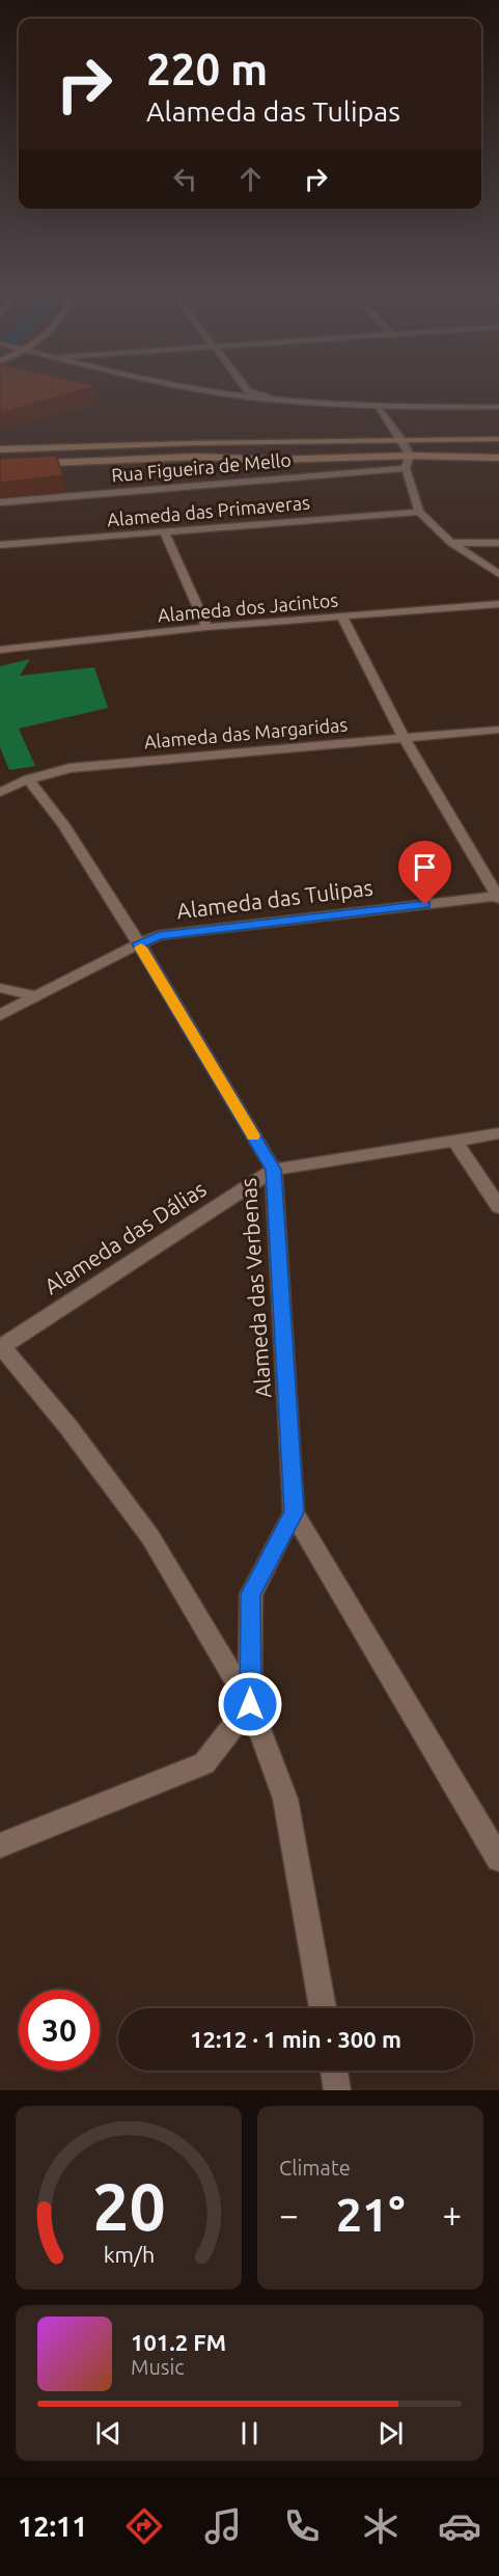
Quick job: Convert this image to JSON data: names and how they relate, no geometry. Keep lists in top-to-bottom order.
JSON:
{
  "streets": {
    "street": [
      "Rua Figueira de Mello",
      "Alameda das Primaveras",
      "Alameda dos Jacintos",
      "Alameda das Margaridas",
      "Alameda das Tulipas",
      "Alameda das Dálias",
      "Alameda das Verbenas"
    ]
  },
  "crossings": [
    ["Alameda das Margaridas", "Alameda das Verbenas"],
    ["Alameda das Tulipas", "Alameda das Verbenas"],
    ["Alameda das Dálias", "Alameda das Verbenas"]
  ],
  "page": {
    "turn": ["220 m", "Alameda das Tulipas"],
    "limit": "30",
    "trip": "12:12 · 1 min · 300 m",
    "tile": "Climate",
    "heat": ["−", "21°", "+"],
    "song": ["101.2 FM", "Music"],
    "tabs": "12:11",
    "gauge": ["20", "km/h"]
  }
}
